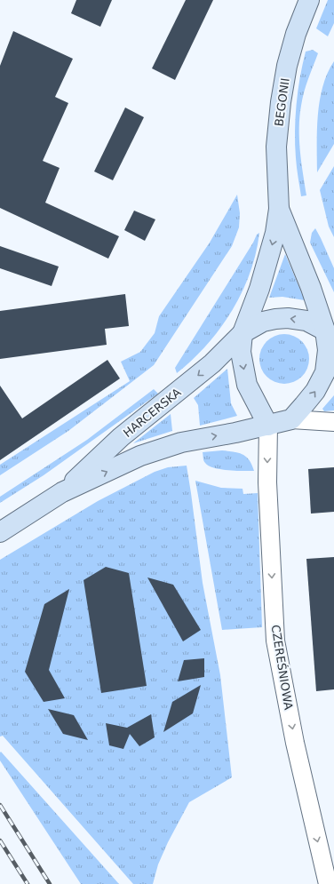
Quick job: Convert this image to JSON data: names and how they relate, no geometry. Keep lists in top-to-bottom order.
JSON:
{
  "streets": {
    "street": ["BEGONII", "HARCERSKA", "CZEREŚNIOWA"]
  },
  "crossings": [
    ["BEGONII", "HARCERSKA"],
    ["BEGONII", "CZEREŚNIOWA"],
    ["HARCERSKA", "CZEREŚNIOWA"]
  ],
  "one_way": ["CZEREŚNIOWA"]
}
